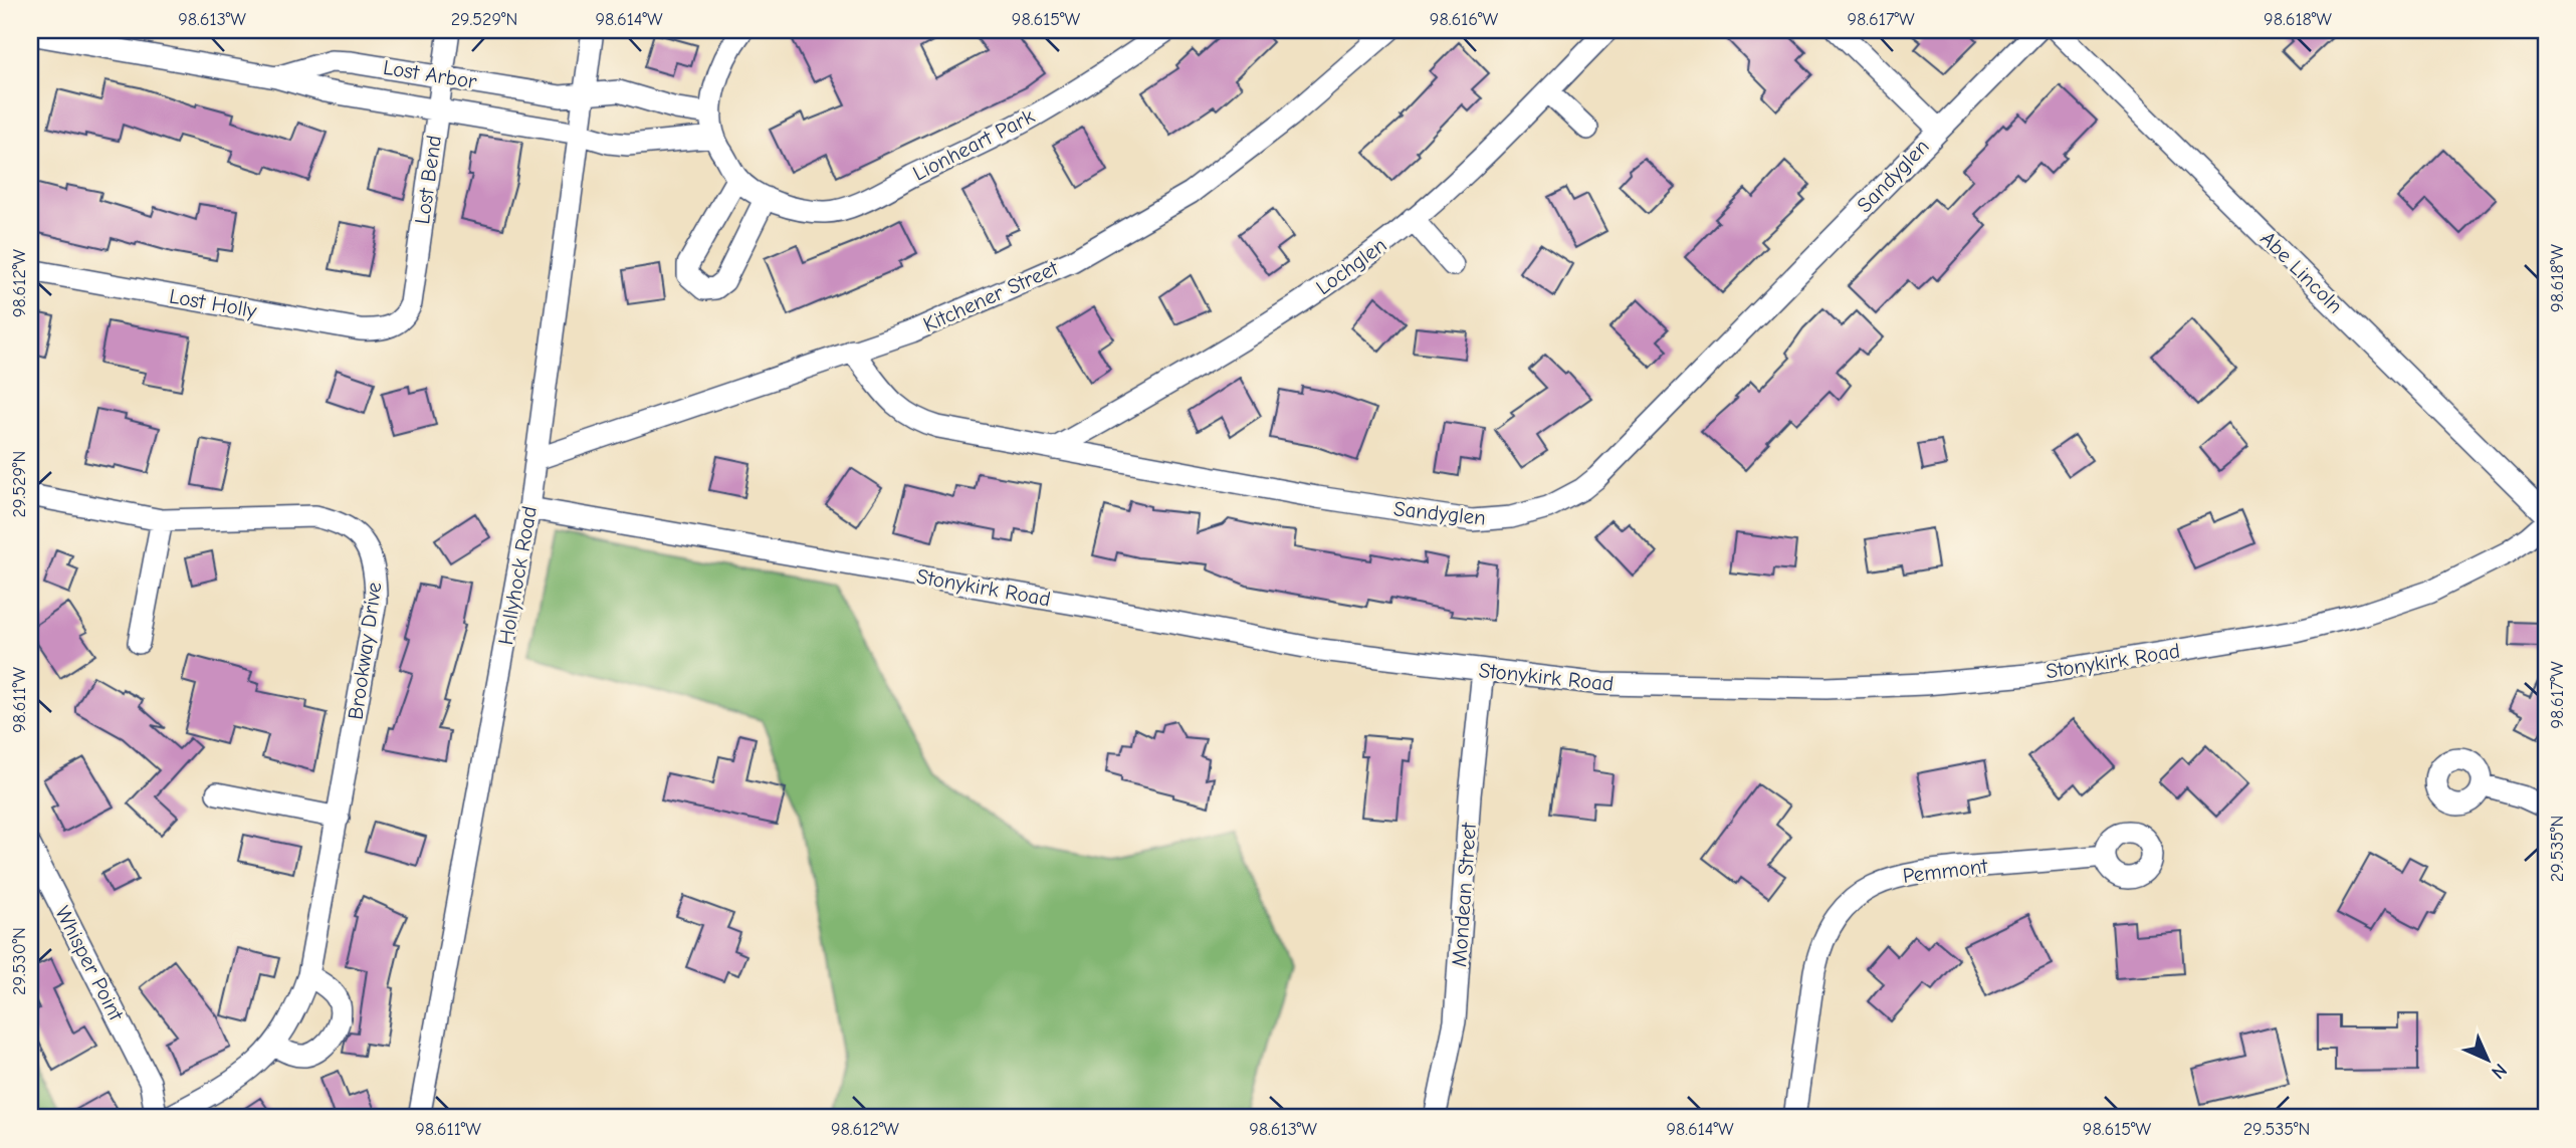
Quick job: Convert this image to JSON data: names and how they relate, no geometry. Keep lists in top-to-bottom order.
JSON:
{
  "streets": {
    "street": [
      "Lost Arbor",
      "Lionheart Park",
      "Sandyglen",
      "Lost Bend",
      "Lochglen",
      "Abe Lincoln",
      "Kitchener Street",
      "Lost Holly",
      "Hollyhock Road",
      "Stonykirk Road",
      "Brookway Drive",
      "Pemmont",
      "Mondean Street",
      "Whisper Point"
    ]
  },
  "crossings": [
    ["Lost Arbor", "Lionheart Park"],
    ["Lost Arbor", "Lost Bend"],
    ["Lost Arbor", "Hollyhock Road"],
    ["Sandyglen", "Lochglen"],
    ["Sandyglen", "Kitchener Street"],
    ["Lost Bend", "Lost Holly"],
    ["Kitchener Street", "Hollyhock Road"],
    ["Hollyhock Road", "Stonykirk Road"],
    ["Stonykirk Road", "Mondean Street"],
    ["Brookway Drive", "Whisper Point"]
  ],
  "north": "bottom right",
  "coordinates": [
    "98.613°W",
    "29.529°N",
    "98.614°W",
    "98.615°W",
    "98.616°W",
    "98.617°W",
    "98.618°W",
    "98.612°W",
    "98.611°W",
    "29.535°N",
    "29.530°N"
  ]
}
